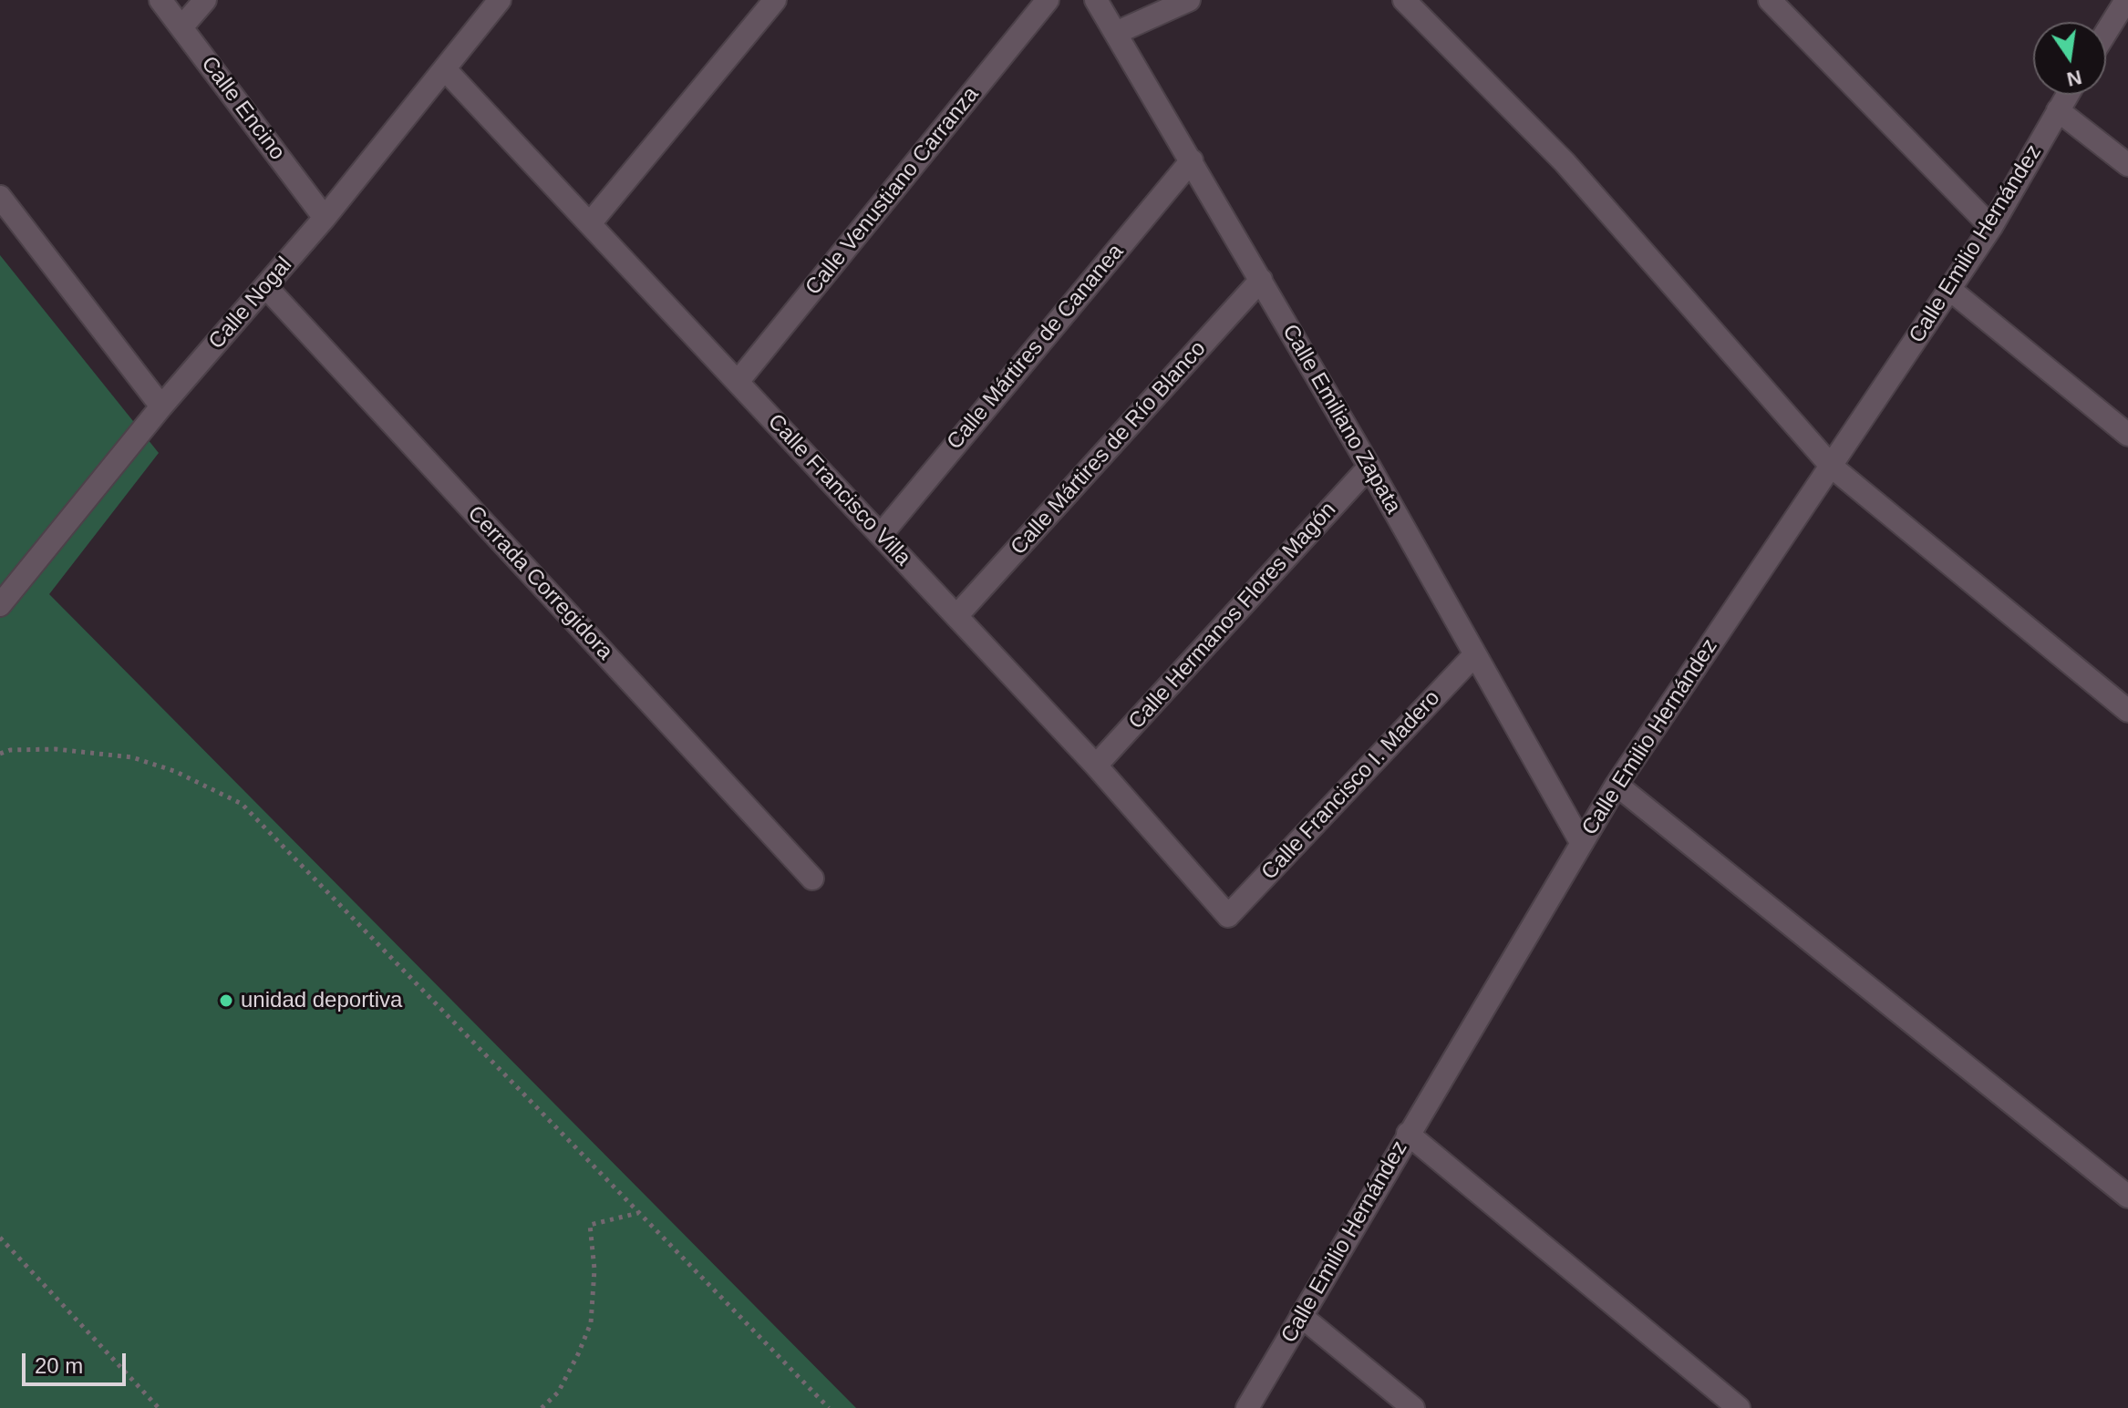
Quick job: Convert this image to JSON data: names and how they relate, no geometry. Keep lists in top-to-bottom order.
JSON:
{
  "streets": {
    "street": [
      "Calle Encino",
      "Calle Venustiano Carranza",
      "Calle Emilio Hernández",
      "Calle Nogal",
      "Calle Mártires de Cananea",
      "Calle Emiliano Zapata",
      "Calle Mártires de Río Blanco",
      "Calle Francisco Villa",
      "Cerrada Corregidora",
      "Calle Hermanos Flores Magón",
      "Calle Francisco I. Madero"
    ]
  },
  "crossings": [
    ["Calle Encino", "Calle Nogal"],
    ["Calle Venustiano Carranza", "Calle Francisco Villa"],
    ["Calle Emilio Hernández", "Calle Emiliano Zapata"],
    ["Calle Nogal", "Calle Francisco Villa"],
    ["Calle Nogal", "Cerrada Corregidora"],
    ["Calle Mártires de Cananea", "Calle Emiliano Zapata"],
    ["Calle Mártires de Cananea", "Calle Francisco Villa"],
    ["Calle Emiliano Zapata", "Calle Mártires de Río Blanco"],
    ["Calle Emiliano Zapata", "Calle Hermanos Flores Magón"],
    ["Calle Emiliano Zapata", "Calle Francisco I. Madero"],
    ["Calle Mártires de Río Blanco", "Calle Francisco Villa"],
    ["Calle Francisco Villa", "Calle Hermanos Flores Magón"],
    ["Calle Francisco Villa", "Calle Francisco I. Madero"]
  ],
  "places": ["unidad deportiva"],
  "scale_bar": "20 m",
  "north": "bottom"
}
